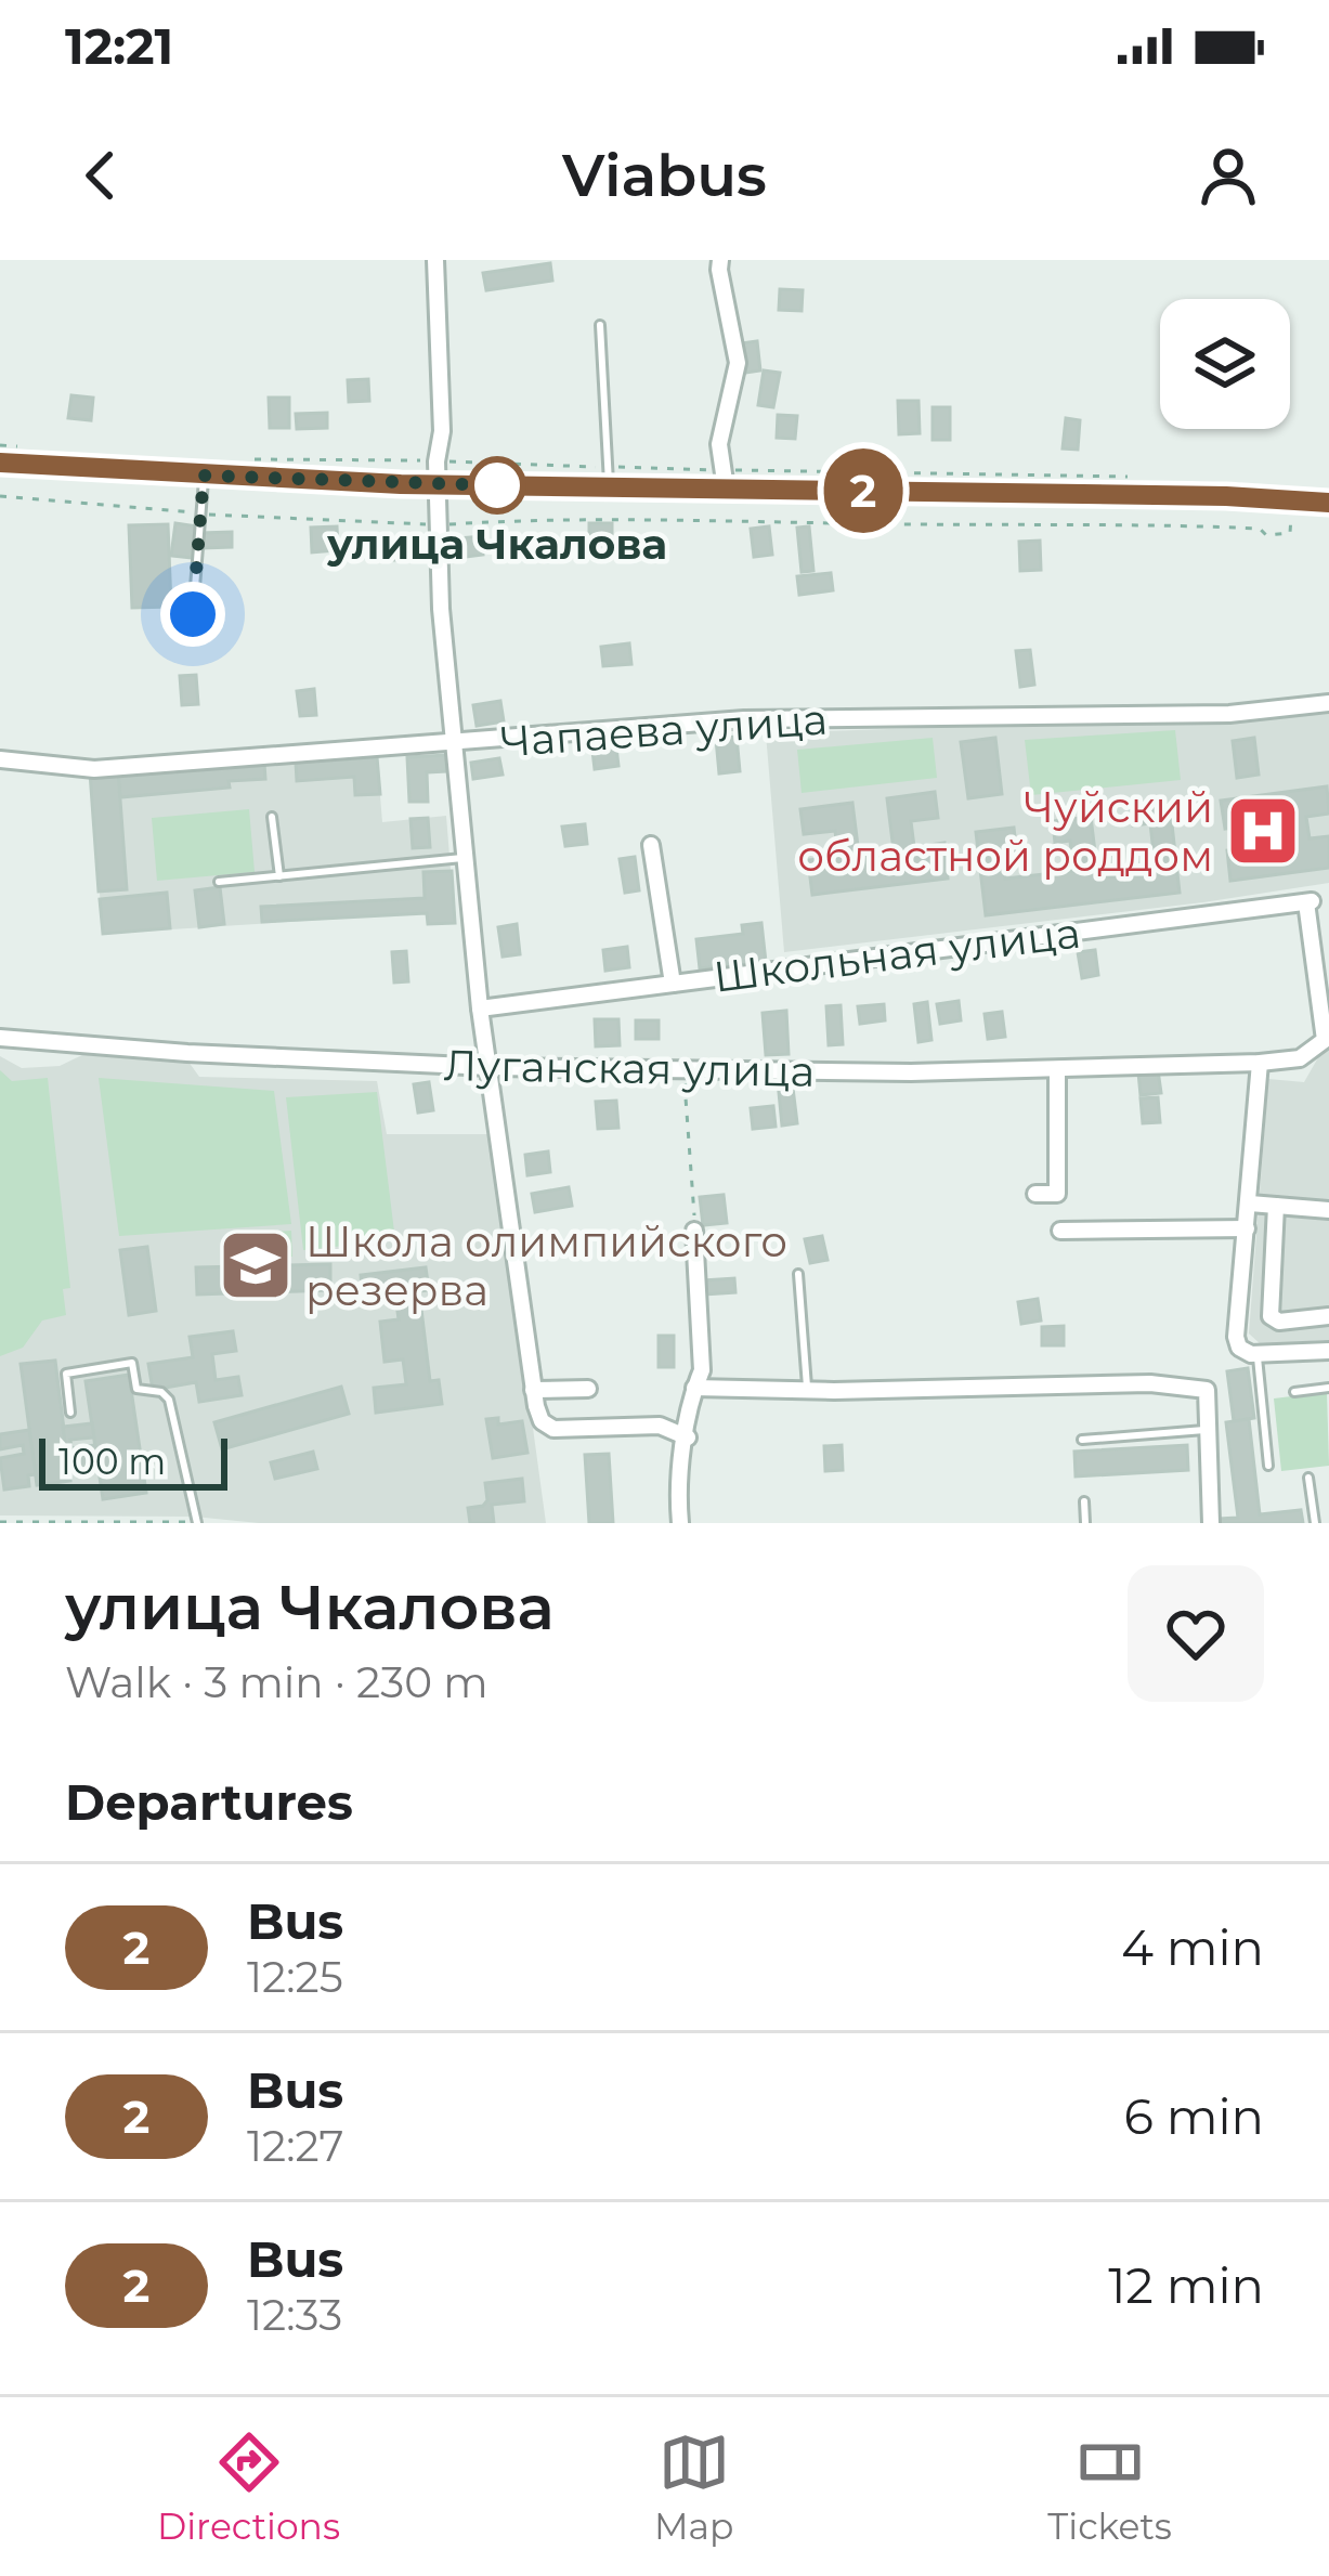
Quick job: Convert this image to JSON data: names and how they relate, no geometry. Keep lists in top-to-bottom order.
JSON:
{
  "streets": {
    "street": ["Чапаева улица", "Школьная улица", "Луганская улица"]
  },
  "crossings": [
    ["Школьная улица", "Луганская улица"]
  ],
  "places": {
    "other": ["улица Чкалова"],
    "hospital": ["Чуйский областной роддом"],
    "school or university": ["Школа олимпийского резерва"]
  },
  "lines": ["bus line 2"],
  "scale_bar": "100 m",
  "page": {
    "status": "12:21",
    "header": "Viabus",
    "on_map": "2",
    "scale": "100 m",
    "heading": [
      ["улица Чкалова", "Walk · 3 min · 230 m"],
      "Departures"
    ],
    "list": [
      {
        "mark": "2",
        "name": "Bus",
        "note": "12:25",
        "value": "4 min"
      },
      {
        "mark": "2",
        "name": "Bus",
        "note": "12:27",
        "value": "6 min"
      },
      {
        "mark": "2",
        "name": "Bus",
        "note": "12:33",
        "value": "12 min"
      }
    ],
    "tabs": ["Directions", "Map", "Tickets"]
  }
}
